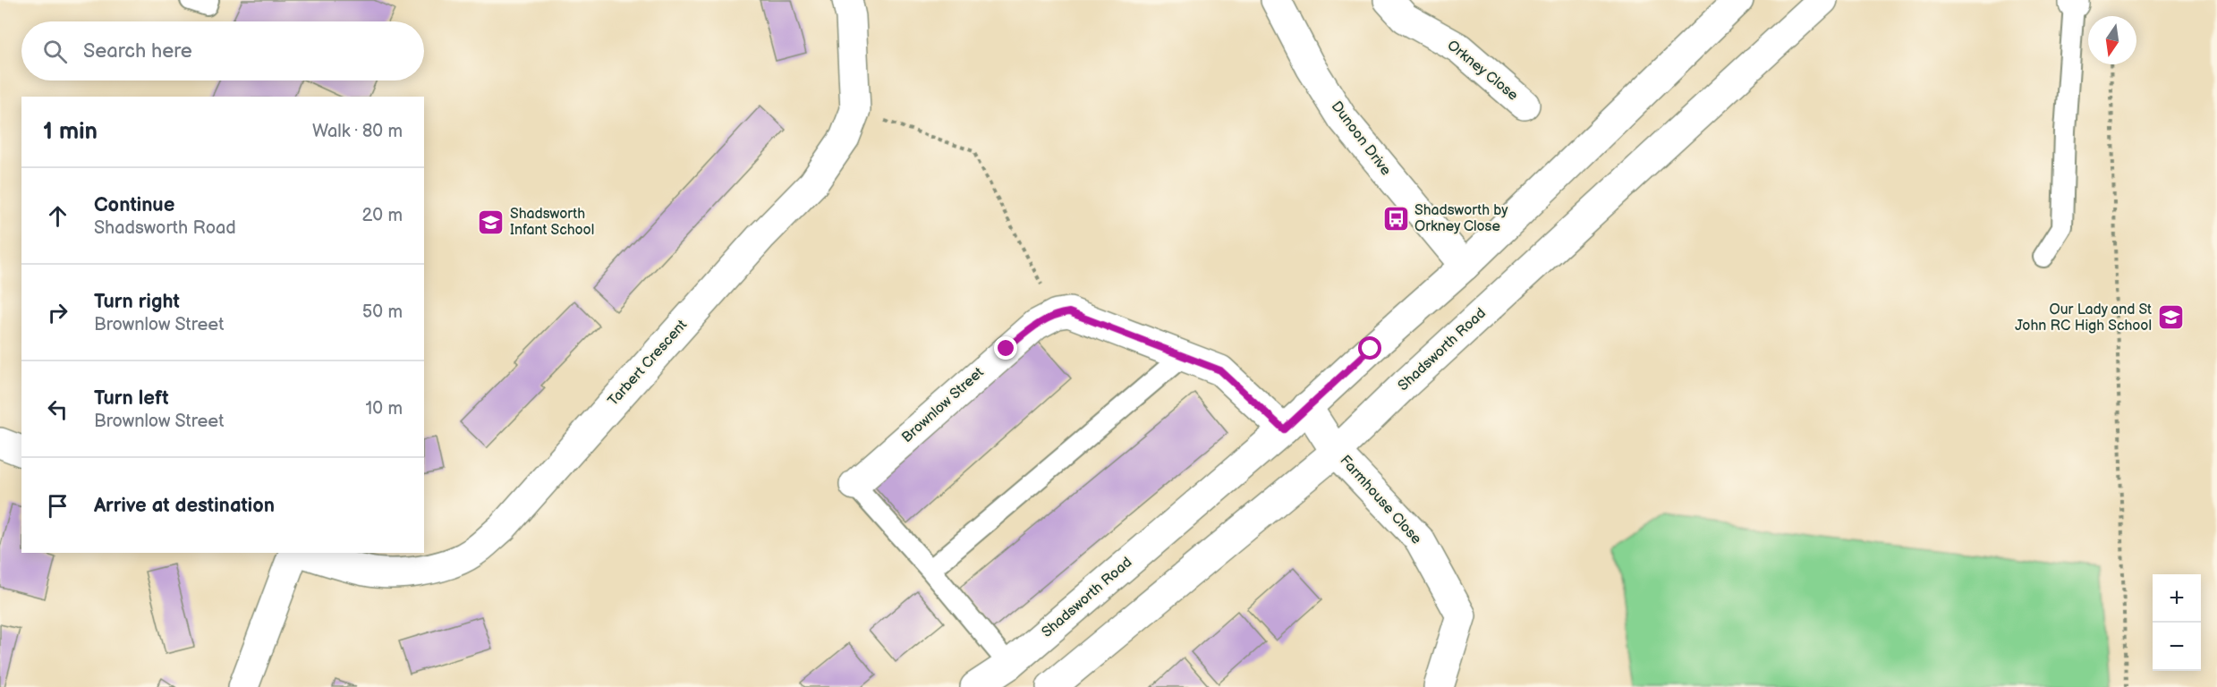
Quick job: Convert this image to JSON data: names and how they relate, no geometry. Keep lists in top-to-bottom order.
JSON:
{
  "streets": {
    "street": [
      "Orkney Close",
      "Dunoon Drive",
      "Shadsworth Road",
      "Tarbert Crescent",
      "Brownlow Street",
      "Farmhouse Close"
    ]
  },
  "crossings": [
    ["Dunoon Drive", "Shadsworth Road"],
    ["Shadsworth Road", "Farmhouse Close"]
  ],
  "places": {
    "bus stop": ["Shadsworth by Orkney Close"],
    "school or university": ["Shadsworth Infant School", "Our Lady and St John RC High School"]
  },
  "north": "bottom",
  "page": {
    "search": "Search here",
    "heading": ["1 min", "Walk · 80 m"],
    "list": [
      ["Continue", "Shadsworth Road", "20 m"],
      ["Turn right", "Brownlow Street", "50 m"],
      ["Turn left", "Brownlow Street", "10 m"],
      "Arrive at destination"
    ],
    "map_buttons": ["+", "−"]
  }
}
